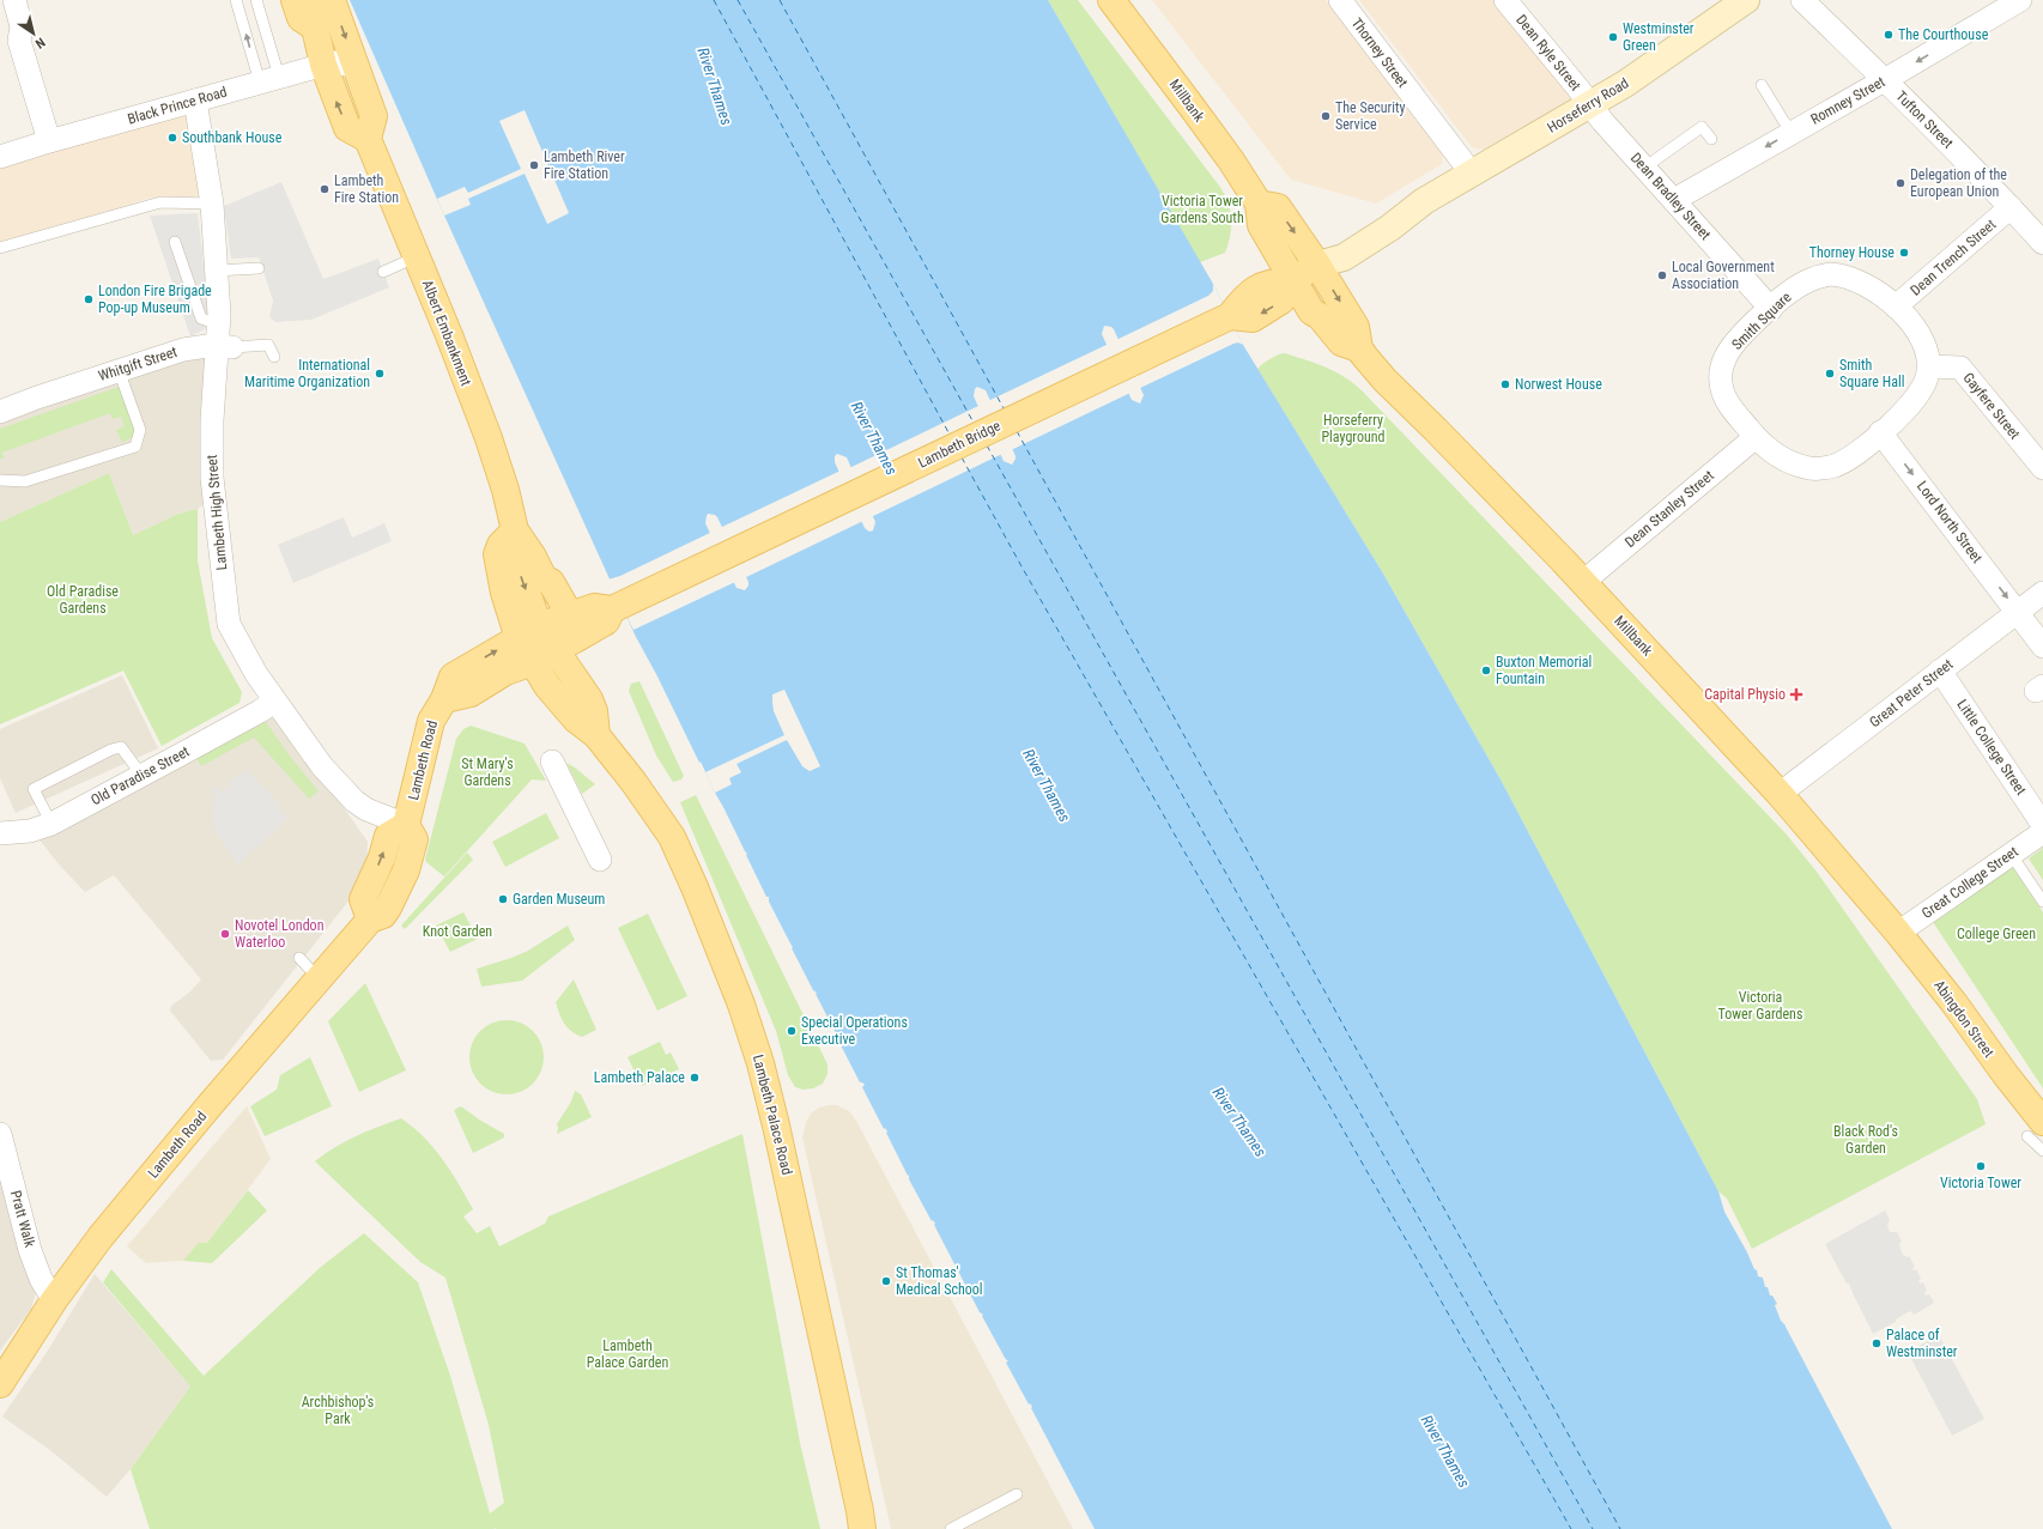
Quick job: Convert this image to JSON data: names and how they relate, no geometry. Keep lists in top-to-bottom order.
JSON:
{
  "streets": {
    "main road": [
      "Millbank",
      "Horseferry Road",
      "Albert Embankment",
      "Lambeth Bridge",
      "Lambeth Road",
      "Abingdon Street",
      "Lambeth Palace Road"
    ],
    "street": [
      "Thorney Street",
      "Dean Ryle Street",
      "Romney Street",
      "Black Prince Road",
      "Tufton Street",
      "Dean Bradley Street",
      "Dean Trench Street",
      "Smith Square",
      "Whitgift Street",
      "Gayfere Street",
      "Dean Stanley Street",
      "Lambeth High Street",
      "Lord North Street",
      "Great Peter Street",
      "Little College Street",
      "Old Paradise Street",
      "Great College Street",
      "Pratt Walk"
    ]
  },
  "crossings": [
    ["Thorney Street", "Horseferry Road"],
    ["Dean Ryle Street", "Horseferry Road"],
    ["Dean Ryle Street", "Dean Bradley Street"],
    ["Millbank", "Horseferry Road"],
    ["Millbank", "Lambeth Bridge"],
    ["Millbank", "Dean Stanley Street"],
    ["Millbank", "Great Peter Street"],
    ["Millbank", "Great College Street"],
    ["Millbank", "Abingdon Street"],
    ["Romney Street", "Tufton Street"],
    ["Romney Street", "Dean Bradley Street"],
    ["Black Prince Road", "Lambeth High Street"],
    ["Horseferry Road", "Dean Bradley Street"],
    ["Horseferry Road", "Lambeth Bridge"],
    ["Tufton Street", "Dean Trench Street"],
    ["Dean Bradley Street", "Smith Square"],
    ["Dean Trench Street", "Smith Square"],
    ["Smith Square", "Gayfere Street"],
    ["Smith Square", "Dean Stanley Street"],
    ["Smith Square", "Lord North Street"],
    ["Whitgift Street", "Lambeth High Street"],
    ["Lambeth Bridge", "Lambeth Road"],
    ["Lambeth Bridge", "Lambeth Palace Road"],
    ["Lambeth High Street", "Lambeth Road"],
    ["Lambeth High Street", "Old Paradise Street"],
    ["Lord North Street", "Great Peter Street"],
    ["Great Peter Street", "Little College Street"],
    ["Lambeth Road", "Lambeth Palace Road"],
    ["Lambeth Road", "Pratt Walk"],
    ["Great College Street", "Abingdon Street"]
  ],
  "one_way": ["Romney Street", "Lord North Street"],
  "water": ["River Thames"],
  "parks": [
    "Victoria Tower Gardens South",
    "Horseferry Playground",
    "Old Paradise Gardens",
    "St Mary's Gardens",
    "Knot Garden",
    "College Green",
    "Victoria Tower Gardens",
    "Black Rod's Garden",
    "Lambeth Palace Garden",
    "Archbishop's Park"
  ],
  "places": {
    "other": [
      "The Courthouse",
      "Westminster Green",
      "The Security Service",
      "Southbank House",
      "Lambeth River Fire Station",
      "Delegation of the European Union",
      "Lambeth Fire Station",
      "Thorney House",
      "Local Government Association",
      "London Fire Brigade Pop-up Museum",
      "International Maritime Organization",
      "Smith Square Hall",
      "Norwest House",
      "Buxton Memorial Fountain",
      "Garden Museum",
      "Novotel London Waterloo",
      "Special Operations Executive",
      "Lambeth Palace",
      "Victoria Tower",
      "St Thomas' Medical School",
      "Palace of Westminster"
    ],
    "health": ["Capital Physio"]
  },
  "north": "bottom right"
}
